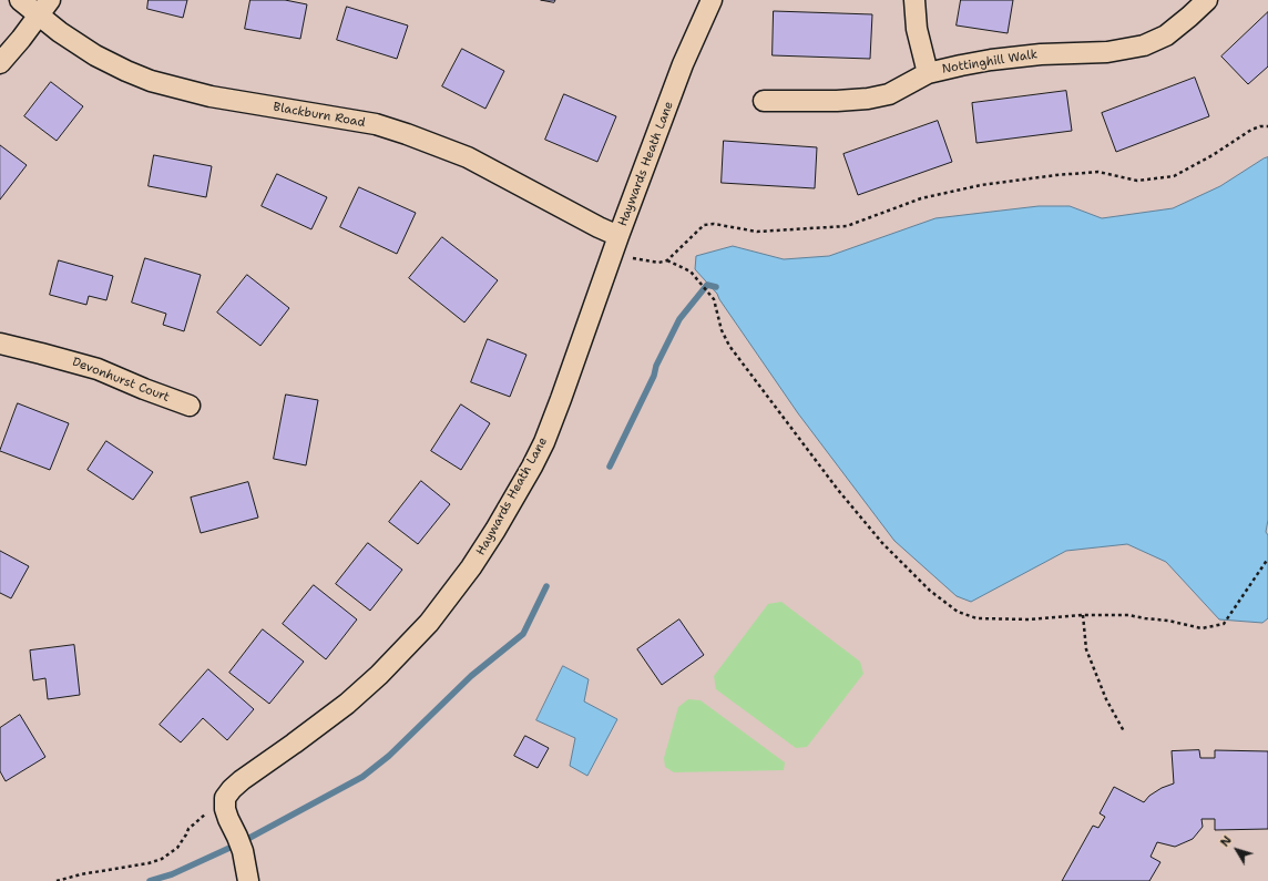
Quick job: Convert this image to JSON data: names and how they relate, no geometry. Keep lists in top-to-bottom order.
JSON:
{
  "streets": {
    "street": [
      "Nottinghill Walk",
      "Blackburn Road",
      "Haywards Heath Lane",
      "Devonhurst Court"
    ]
  },
  "crossings": [
    ["Blackburn Road", "Haywards Heath Lane"]
  ],
  "north": "top left"
}
